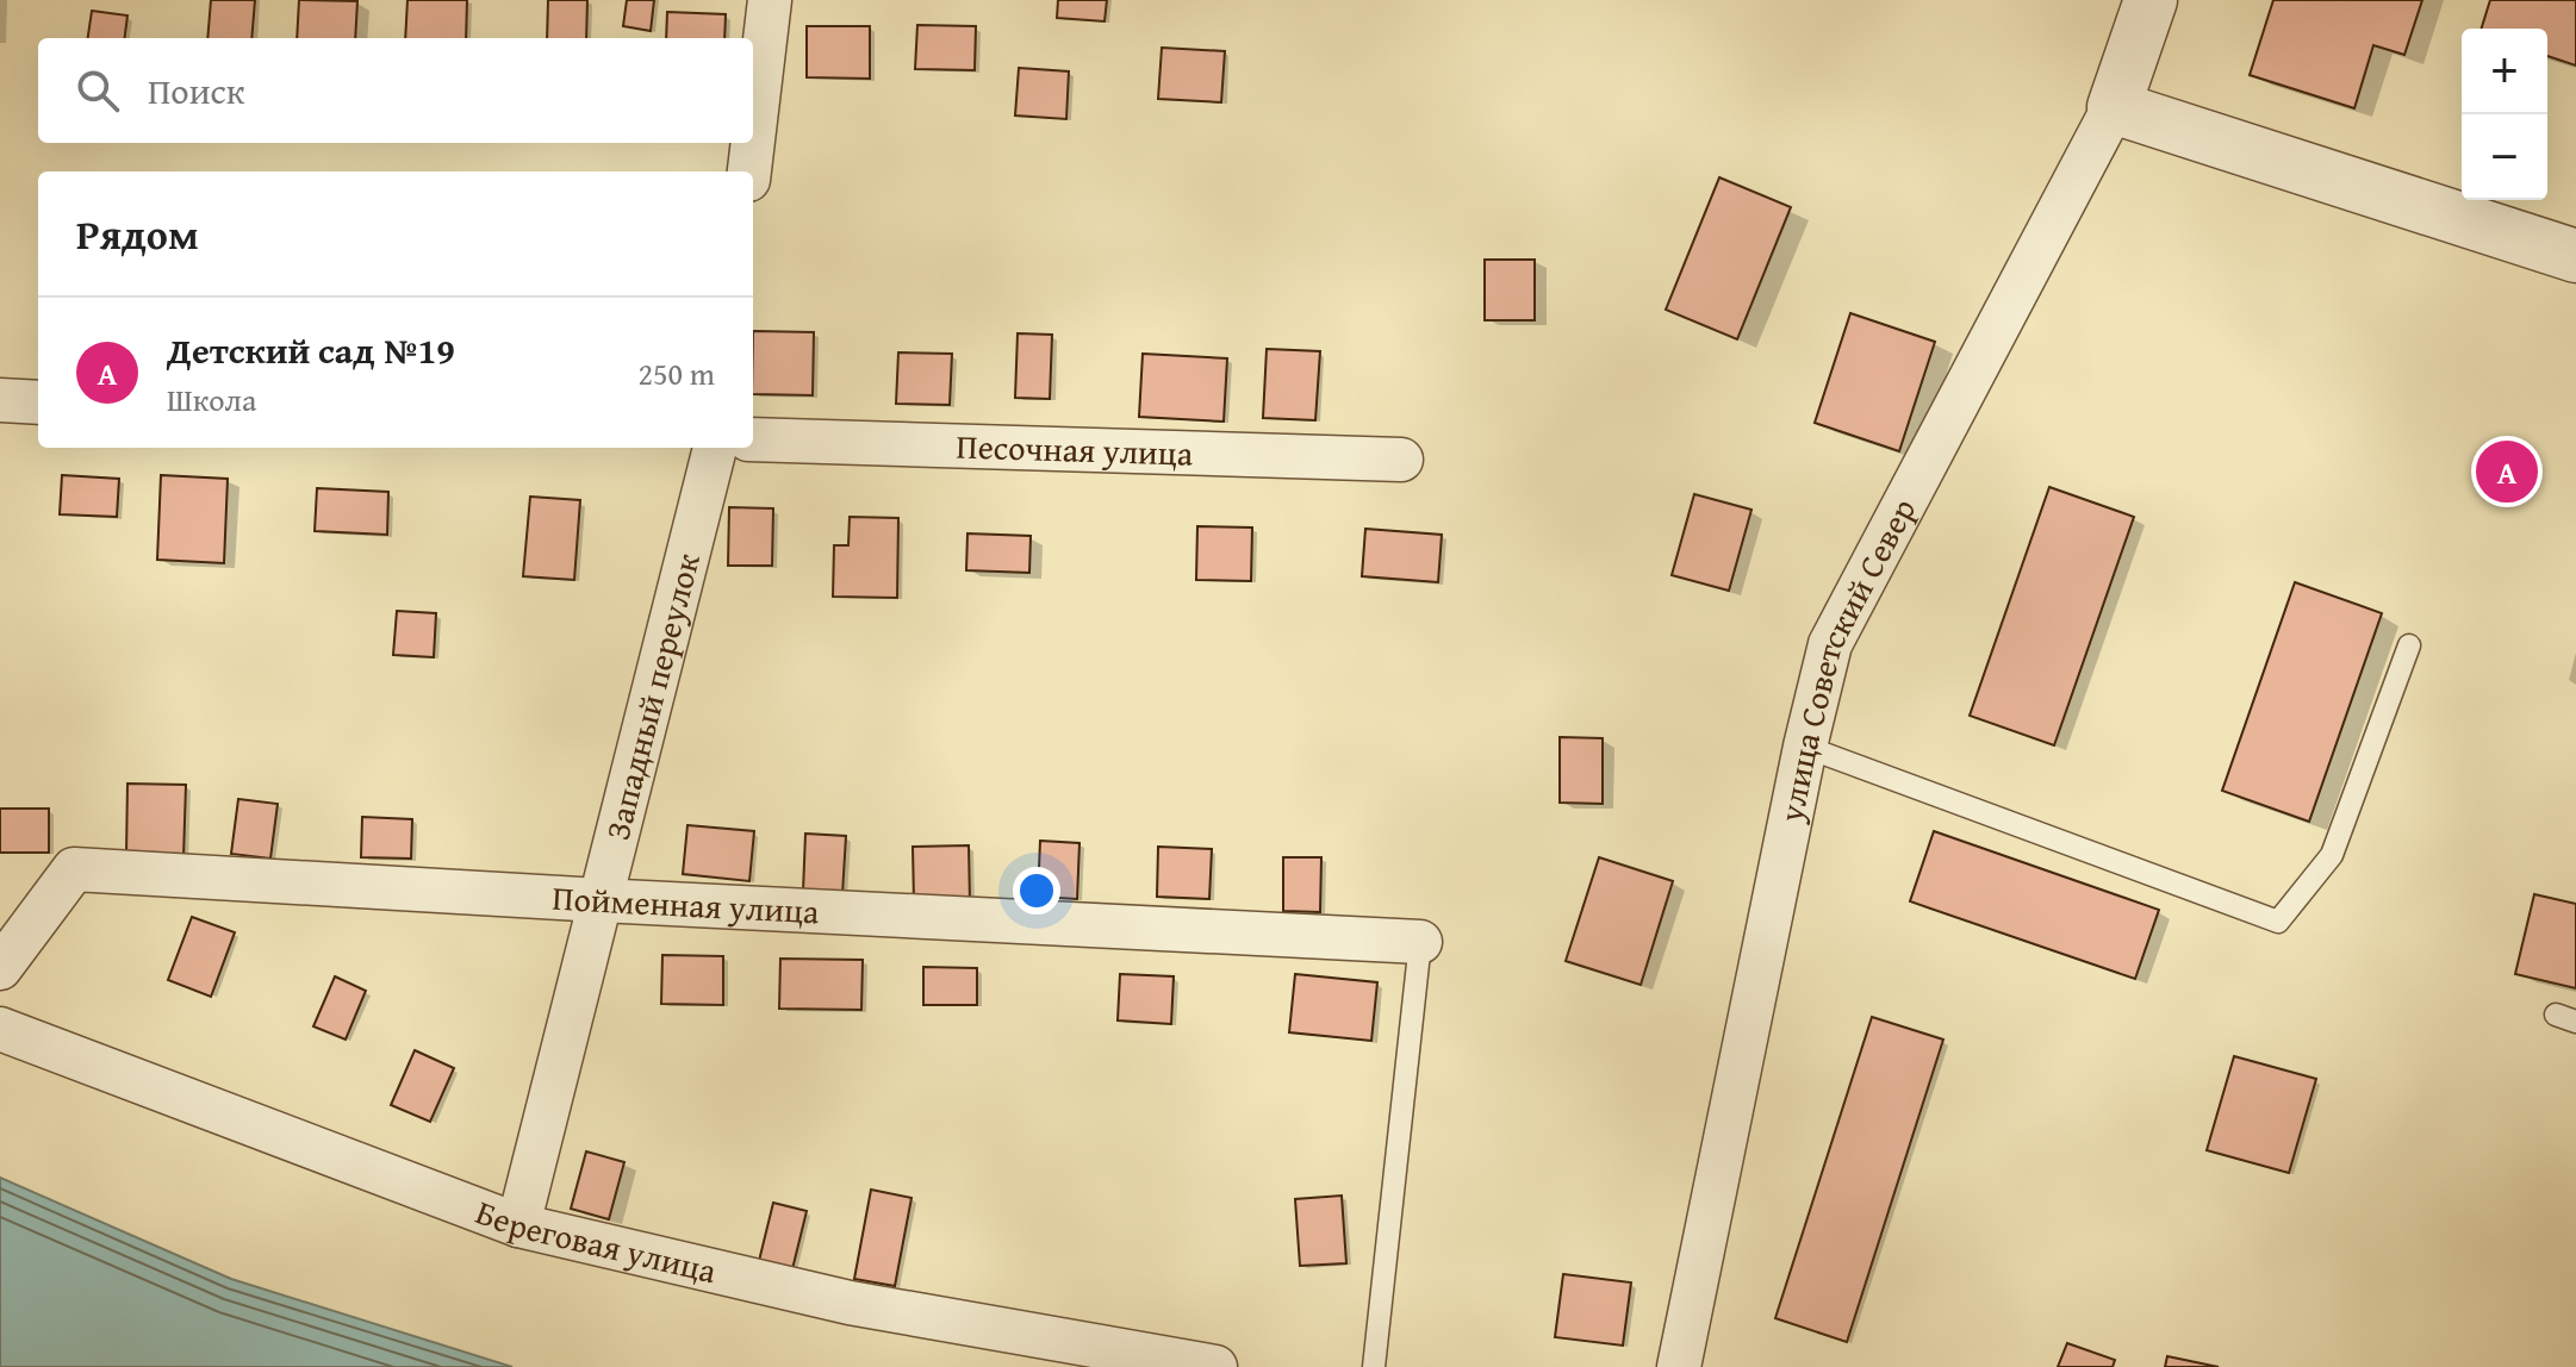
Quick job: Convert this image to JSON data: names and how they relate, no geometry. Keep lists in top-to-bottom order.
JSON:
{
  "streets": {
    "street": [
      "Песочная улица",
      "улица Советский Север",
      "Западный переулок",
      "Пойменная улица",
      "Береговая улица"
    ]
  },
  "crossings": [
    ["Западный переулок", "Пойменная улица"],
    ["Западный переулок", "Береговая улица"]
  ],
  "page": {
    "map_buttons": ["+", "−"],
    "search": "Поиск",
    "heading": "Рядом",
    "list": [
      {
        "mark": "A",
        "name": "Детский сад №19",
        "note": "Школа",
        "value": "250 m"
      }
    ],
    "pins": "A"
  }
}
